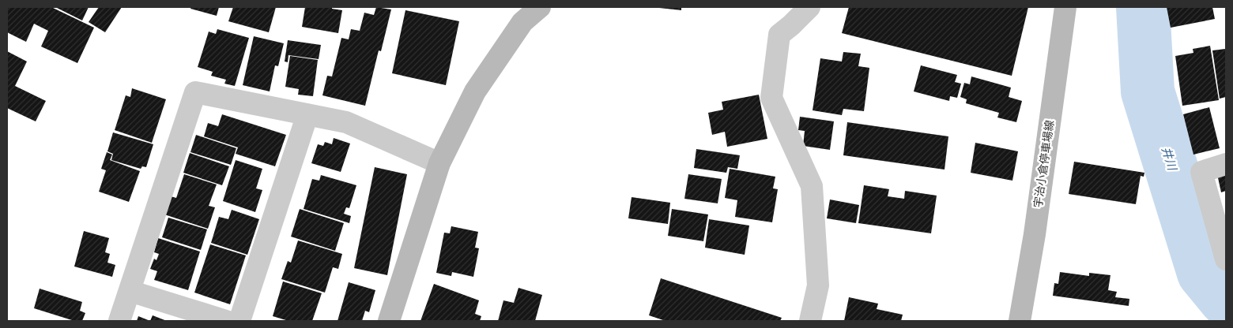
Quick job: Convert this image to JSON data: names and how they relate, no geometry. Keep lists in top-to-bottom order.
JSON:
{
  "streets": {
    "street": ["宇治小倉停車場線"]
  },
  "water": ["井川"]
}
